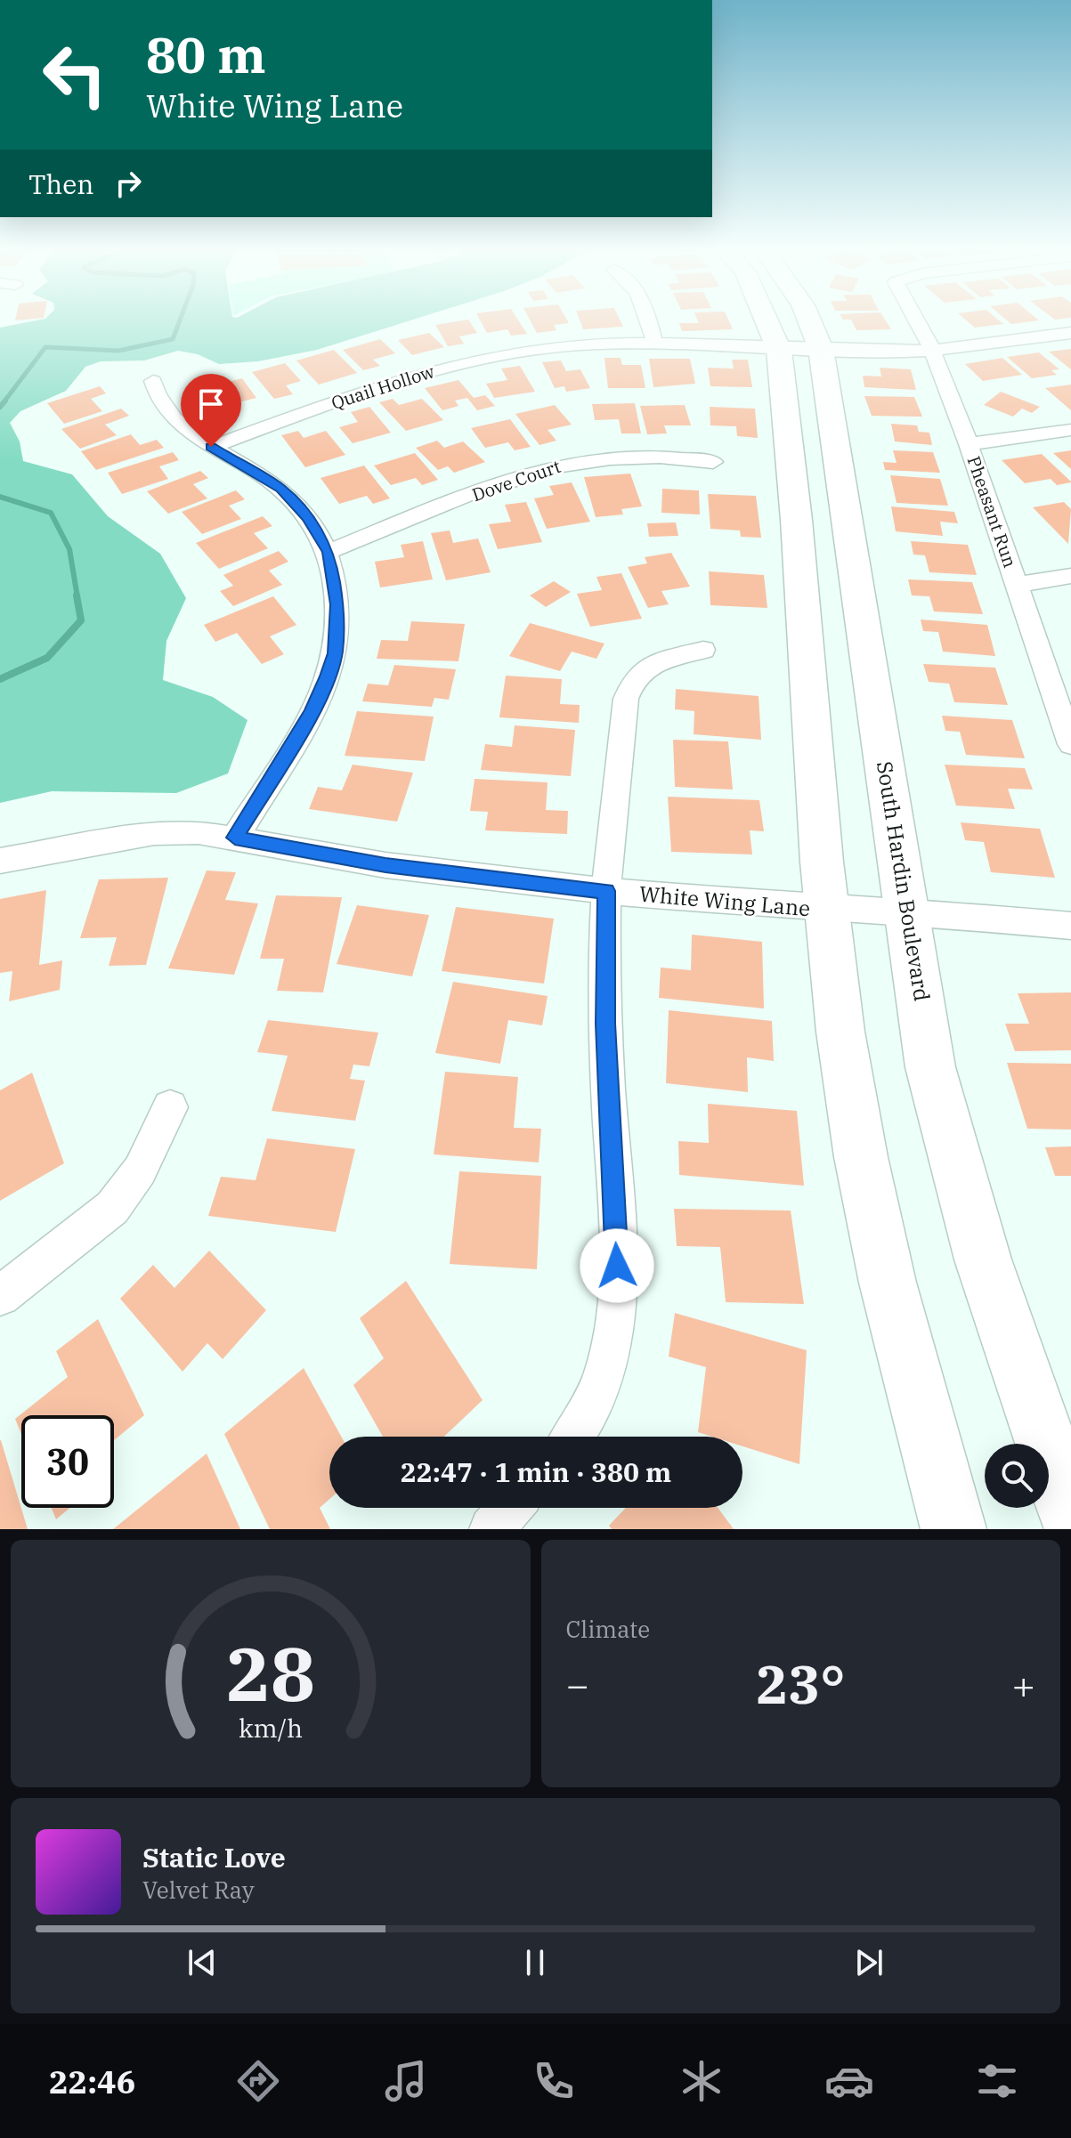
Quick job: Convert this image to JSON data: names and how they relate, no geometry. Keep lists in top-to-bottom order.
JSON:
{
  "streets": {
    "main road": ["South Hardin Boulevard"],
    "street": [
      "Quail Hollow",
      "Dove Court",
      "Pheasant Run",
      "White Wing Lane"
    ]
  },
  "crossings": [
    ["Quail Hollow", "Pheasant Run"],
    ["Quail Hollow", "South Hardin Boulevard"],
    ["South Hardin Boulevard", "White Wing Lane"]
  ],
  "page": {
    "turn": ["80 m", "White Wing Lane"],
    "then": "Then",
    "limit": "30",
    "trip": "22:47 · 1 min · 380 m",
    "tile": "Climate",
    "heat": ["−", "23°", "+"],
    "song": ["Static Love", "Velvet Ray"],
    "tabs": "22:46",
    "gauge": ["28", "km/h"]
  }
}
